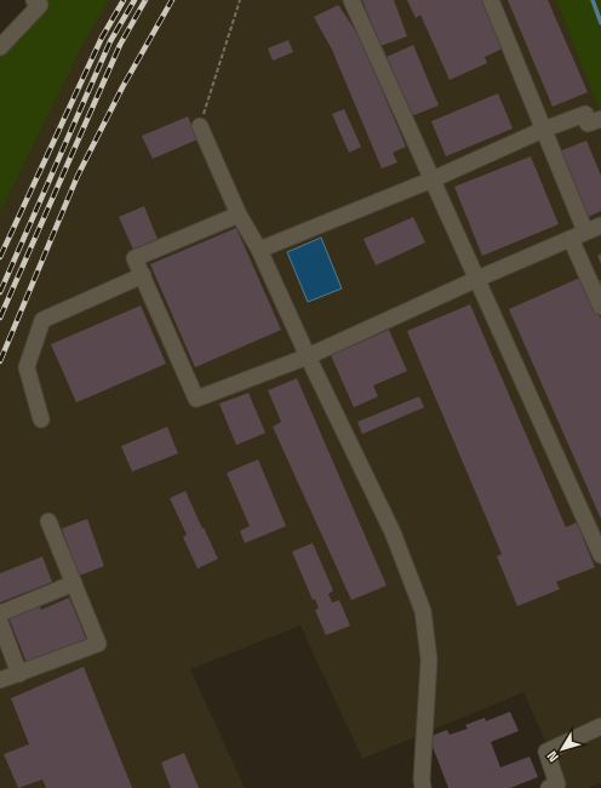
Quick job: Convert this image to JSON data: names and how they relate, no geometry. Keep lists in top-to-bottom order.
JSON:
{
  "north": "bottom left"
}
